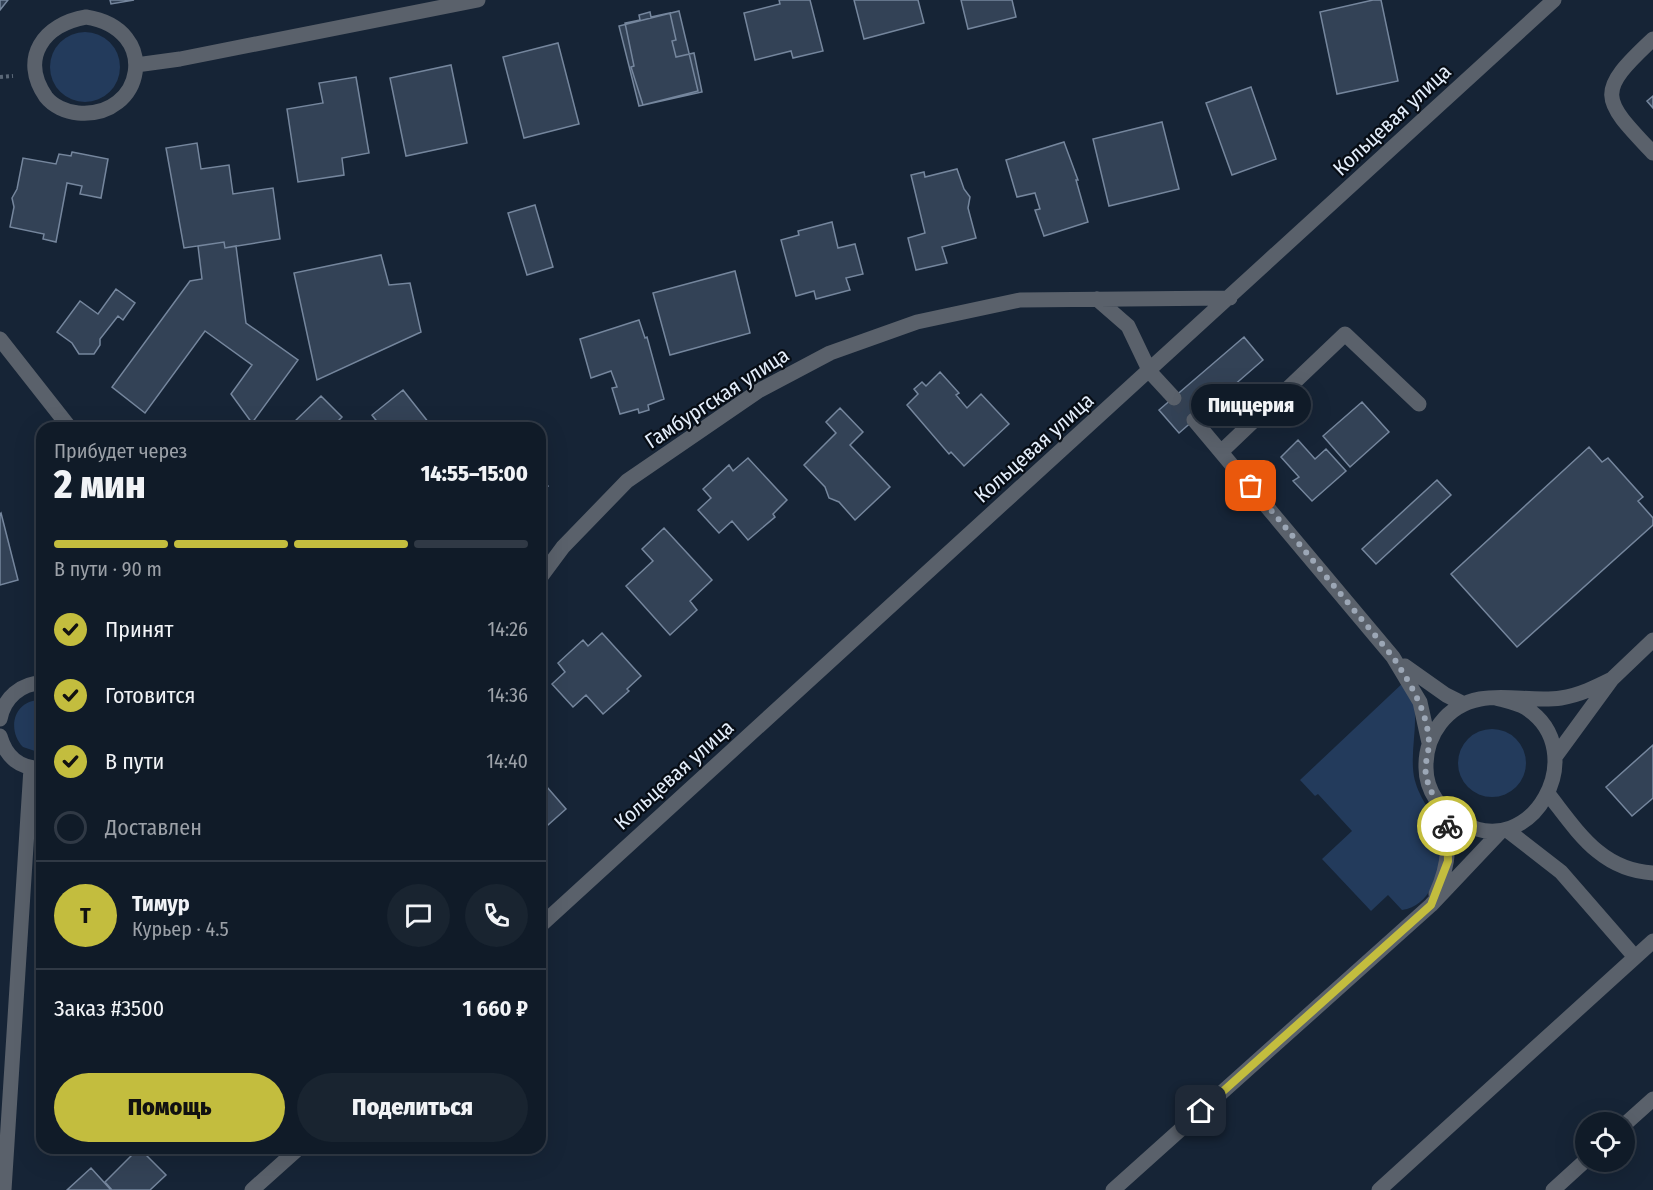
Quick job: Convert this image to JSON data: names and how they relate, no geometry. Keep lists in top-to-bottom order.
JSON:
{
  "streets": {
    "street": ["Кольцевая улица", "Гамбургская улица"]
  },
  "crossings": [
    ["Кольцевая улица", "Гамбургская улица"]
  ],
  "places": ["Пиццерия"],
  "page": {
    "bubble": "Пиццерия",
    "heading": ["2 мин", "Прибудет через", "14:55–15:00"],
    "panel": [
      "Тимур",
      "Курьер · 4.5",
      "Заказ #3500",
      "1 660 ₽"
    ],
    "bar": "В пути · 90 m",
    "list": [
      ["Принят", "14:26"],
      ["Готовится", "14:36"],
      ["В пути", "14:40"],
      "Доставлен"
    ],
    "round": "Т",
    "buttons": ["Помощь", "Поделиться"]
  }
}
